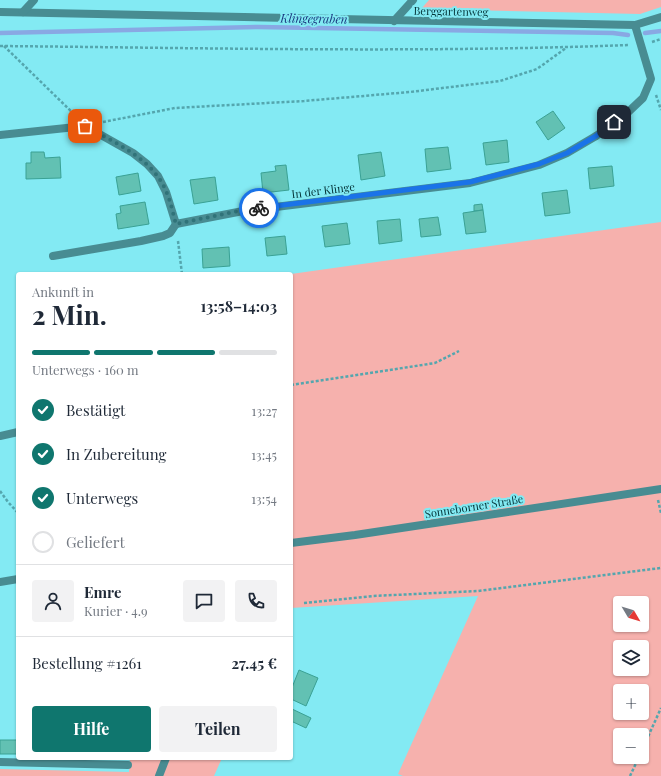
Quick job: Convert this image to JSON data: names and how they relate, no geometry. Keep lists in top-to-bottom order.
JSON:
{
  "streets": {
    "street": ["Berggartenweg", "In der Klinge", "Sonneborner Straße"]
  },
  "water": ["Klingegraben"],
  "north": "bottom right",
  "page": {
    "heading": ["2 Min.", "Ankunft in", "13:58–14:03"],
    "panel": [
      "Emre",
      "Kurier · 4.9",
      "Bestellung #1261",
      "27.45 €"
    ],
    "bar": "Unterwegs · 160 m",
    "list": [
      ["Bestätigt", "13:27"],
      ["In Zubereitung", "13:45"],
      ["Unterwegs", "13:54"],
      "Geliefert"
    ],
    "map_buttons": ["+", "−"],
    "buttons": ["Hilfe", "Teilen"]
  }
}
